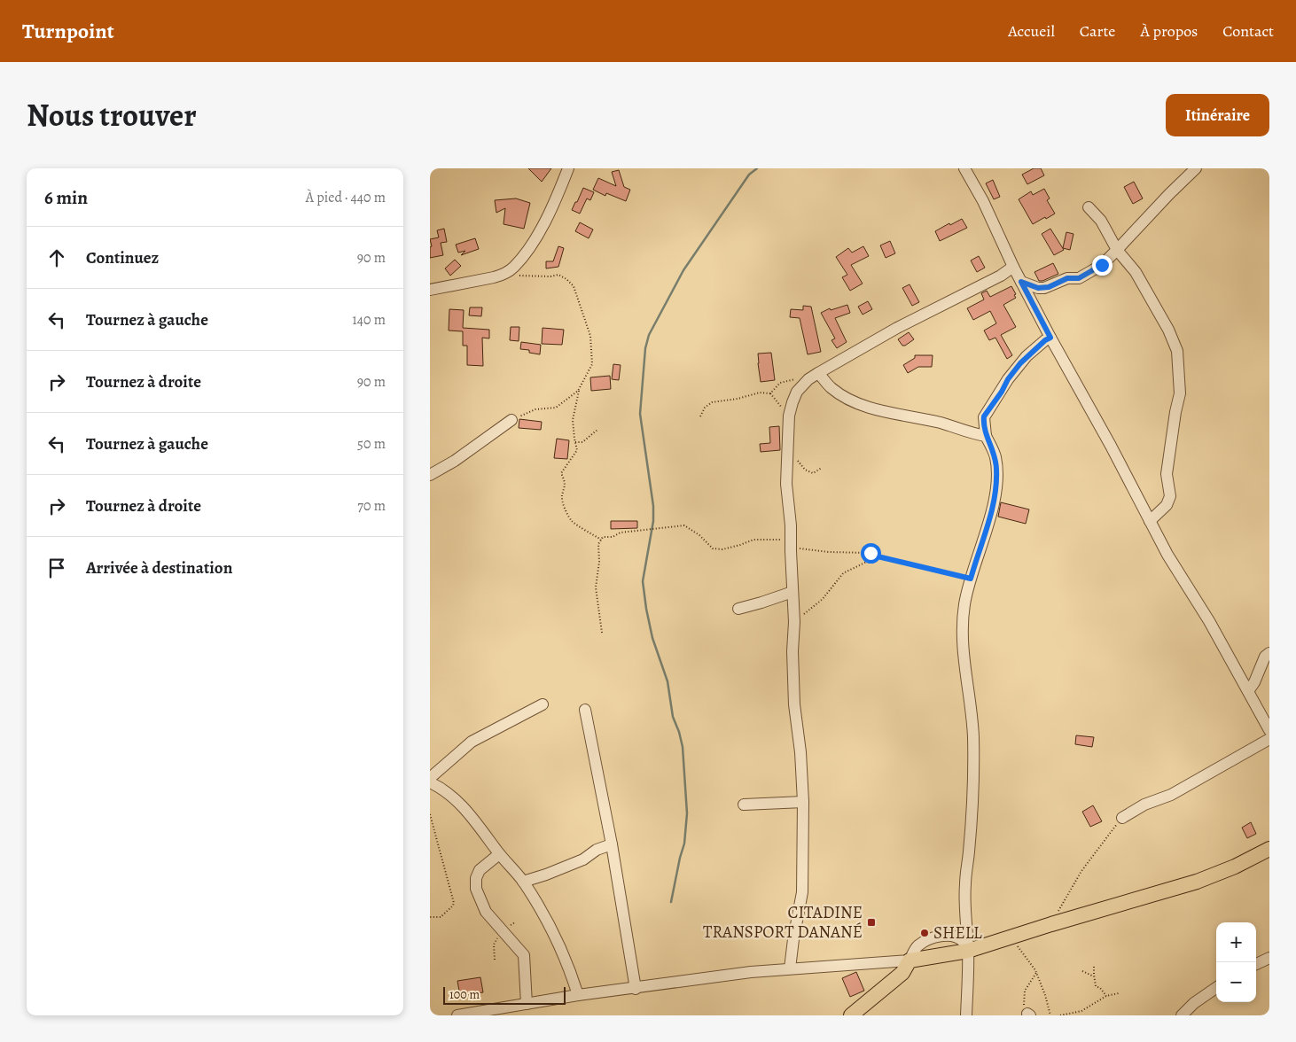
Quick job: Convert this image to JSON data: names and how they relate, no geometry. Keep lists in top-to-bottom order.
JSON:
{
  "places": {
    "transit": ["CITADINE TRANSPORT DANANÉ"],
    "other": ["SHELL"]
  },
  "scale_bar": "100 m",
  "page": {
    "header": "Turnpoint",
    "nav": [
      "Accueil",
      "Carte",
      "À propos",
      "Contact"
    ],
    "title": "Nous trouver",
    "buttons": "Itinéraire",
    "heading": ["6 min", "À pied · 440 m"],
    "list": [
      ["Continuez", "90 m"],
      ["Tournez à gauche", "140 m"],
      ["Tournez à droite", "90 m"],
      ["Tournez à gauche", "50 m"],
      ["Tournez à droite", "70 m"],
      "Arrivée à destination"
    ],
    "map_buttons": ["+", "−"],
    "scale": "100 m"
  }
}
